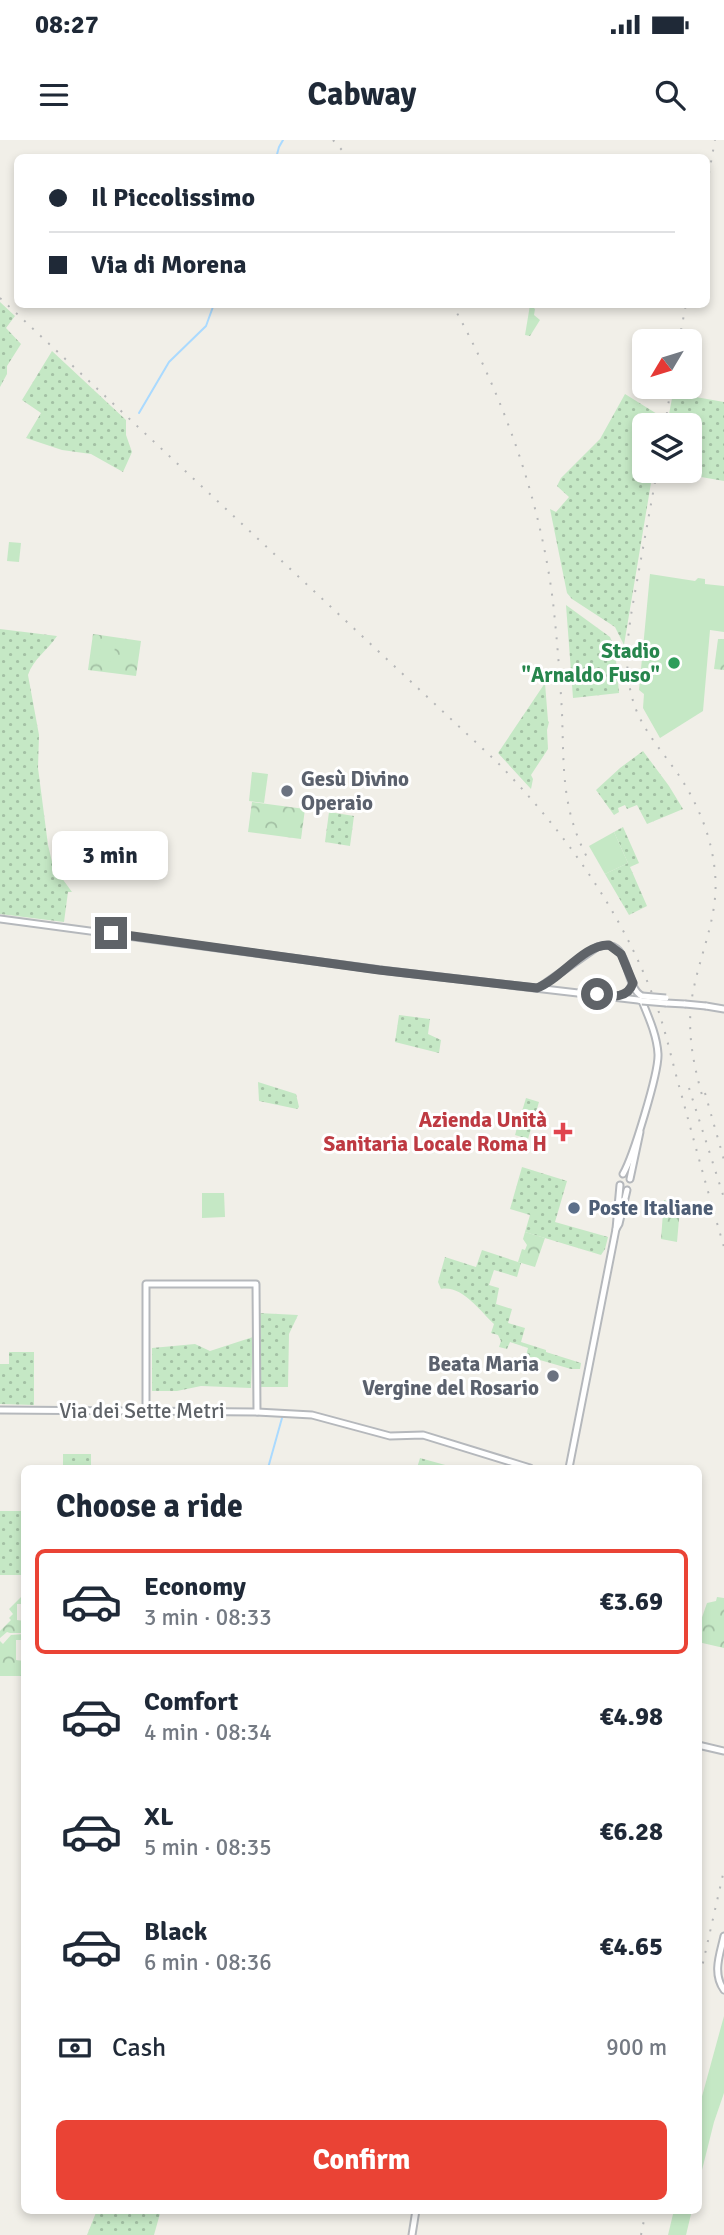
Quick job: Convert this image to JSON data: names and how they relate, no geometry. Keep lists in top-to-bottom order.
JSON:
{
  "streets": {
    "street": ["Via dei Sette Metri"]
  },
  "places": {
    "other": [
      "Stadio \"Arnaldo Fuso\"",
      "Gesù Divino Operaio",
      "Poste Italiane",
      "Beata Maria Vergine del Rosario"
    ],
    "health": ["Azienda Unità Sanitaria Locale Roma H"]
  },
  "north": "bottom left",
  "page": {
    "status": "08:27",
    "header": "Cabway",
    "banner": ["Il Piccolissimo", "Via di Morena"],
    "bubble": "3 min",
    "heading": "Choose a ride",
    "list": [
      {
        "name": "Economy",
        "note": "3 min · 08:33",
        "value": "€3.69"
      },
      {
        "name": "Comfort",
        "note": "4 min · 08:34",
        "value": "€4.98"
      },
      {
        "name": "XL",
        "note": "5 min · 08:35",
        "value": "€6.28"
      },
      {
        "name": "Black",
        "note": "6 min · 08:36",
        "value": "€4.65"
      }
    ],
    "pay": ["Cash", "900 m"],
    "buttons": "Confirm"
  }
}
